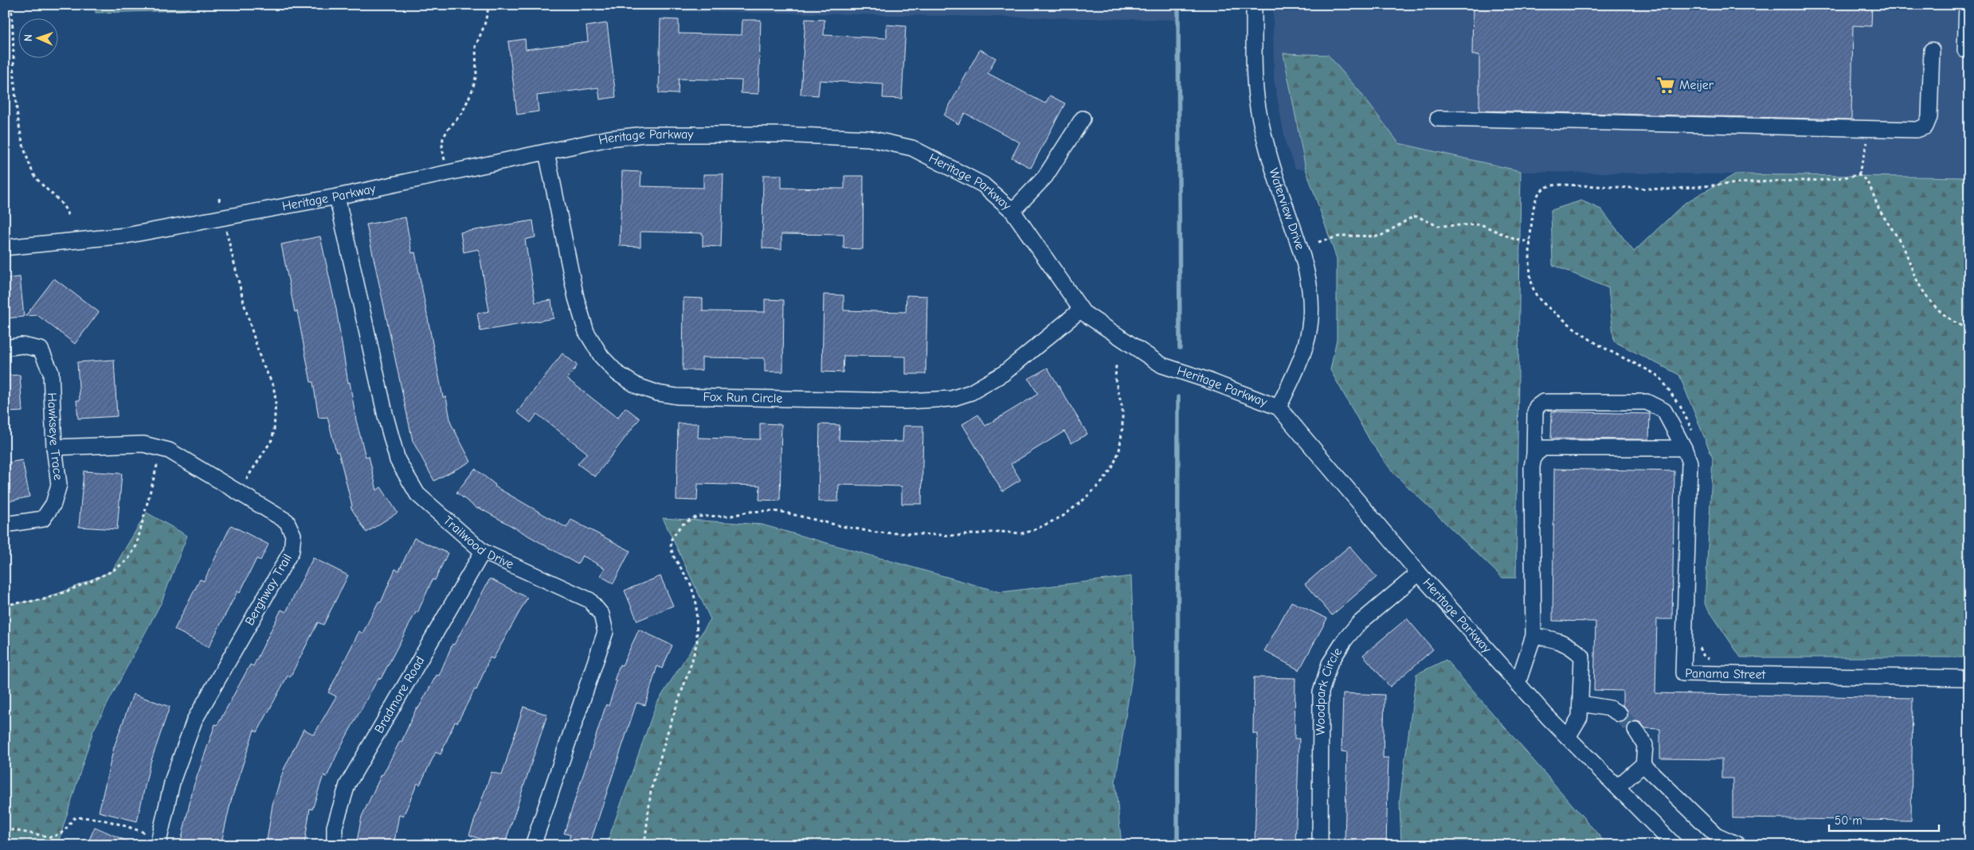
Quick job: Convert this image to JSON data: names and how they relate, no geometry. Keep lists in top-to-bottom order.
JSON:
{
  "streets": {
    "street": [
      "Heritage Parkway",
      "Waterview Drive",
      "Fox Run Circle",
      "Hawkseye Trace",
      "Trailwood Drive",
      "Berghway Trail",
      "Panama Street",
      "Woodpark Circle",
      "Bradmore Road"
    ]
  },
  "crossings": [
    ["Heritage Parkway", "Waterview Drive"],
    ["Heritage Parkway", "Fox Run Circle"],
    ["Heritage Parkway", "Trailwood Drive"],
    ["Heritage Parkway", "Panama Street"],
    ["Heritage Parkway", "Woodpark Circle"],
    ["Hawkseye Trace", "Berghway Trail"],
    ["Trailwood Drive", "Bradmore Road"]
  ],
  "places": {
    "supermarket": ["Meijer"]
  },
  "scale_bar": "50 m",
  "north": "left"
}
